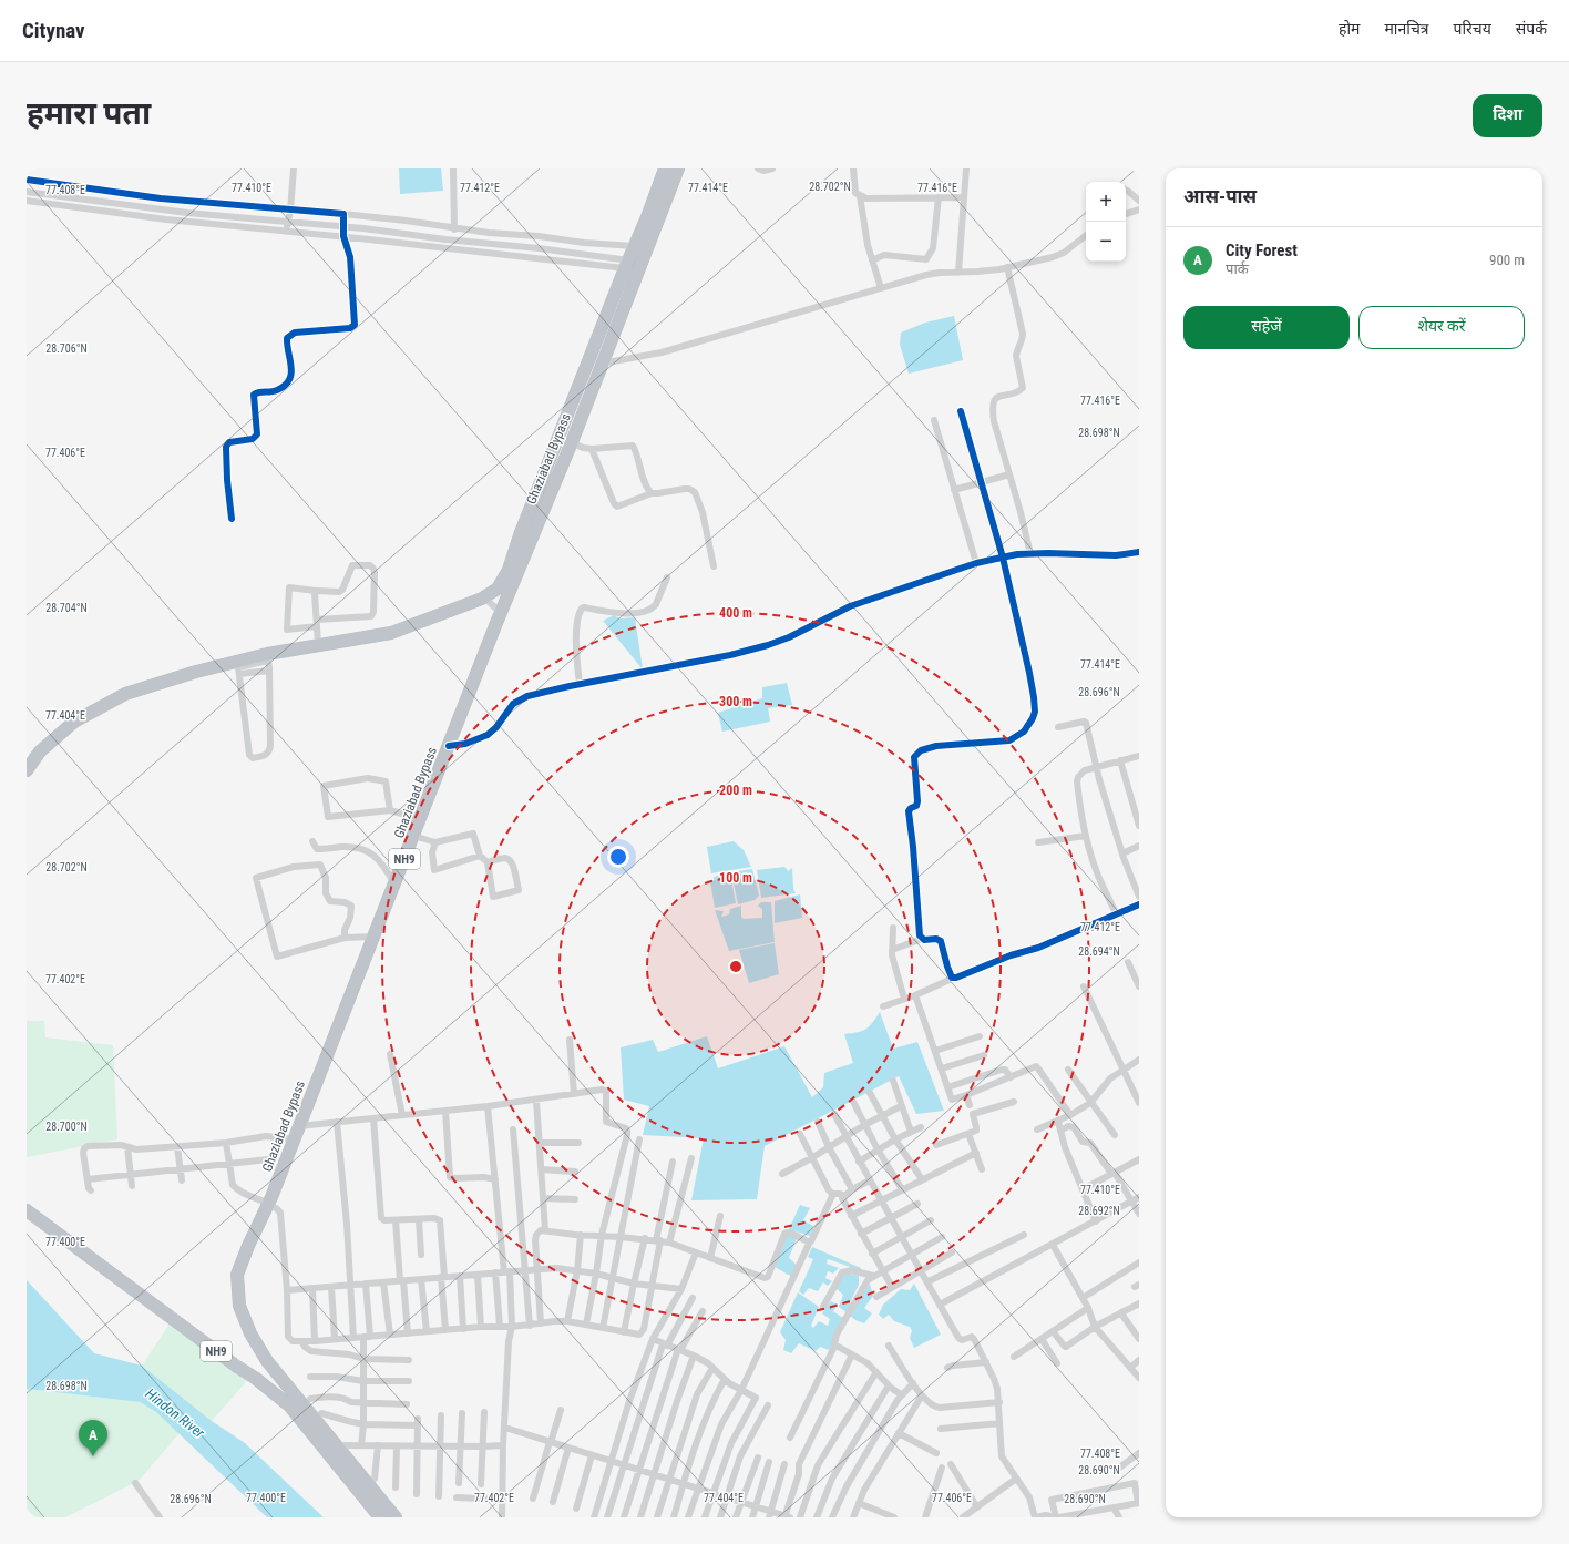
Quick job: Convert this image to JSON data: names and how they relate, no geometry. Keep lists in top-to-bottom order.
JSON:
{
  "streets": {
    "highway": ["Ghaziabad Bypass", "NH9"]
  },
  "water": ["Hindon River"],
  "page": {
    "header": "Citynav",
    "nav": [
      "होम",
      "मानचित्र",
      "परिचय",
      "संपर्क"
    ],
    "buttons": [
      "दिशा",
      ["सहेजें", "शेयर करें"]
    ],
    "title": "हमारा पता",
    "heading": "आस-पास",
    "map_buttons": ["+", "−"],
    "list": [
      {
        "mark": "A",
        "name": "City Forest",
        "note": "पार्क",
        "value": "900 m"
      }
    ],
    "pins": "A"
  },
  "coordinates": [
    "28.702°N",
    "77.416°E",
    "77.410°E",
    "77.412°E",
    "77.414°E",
    "77.408°E",
    "28.706°N",
    "28.698°N",
    "77.406°E",
    "28.704°N",
    "28.696°N",
    "77.404°E",
    "28.694°N",
    "77.402°E",
    "28.700°N",
    "28.692°N",
    "77.400°E",
    "28.690°N"
  ],
  "rings": [
    "400 m",
    "300 m",
    "200 m",
    "100 m"
  ]
}
